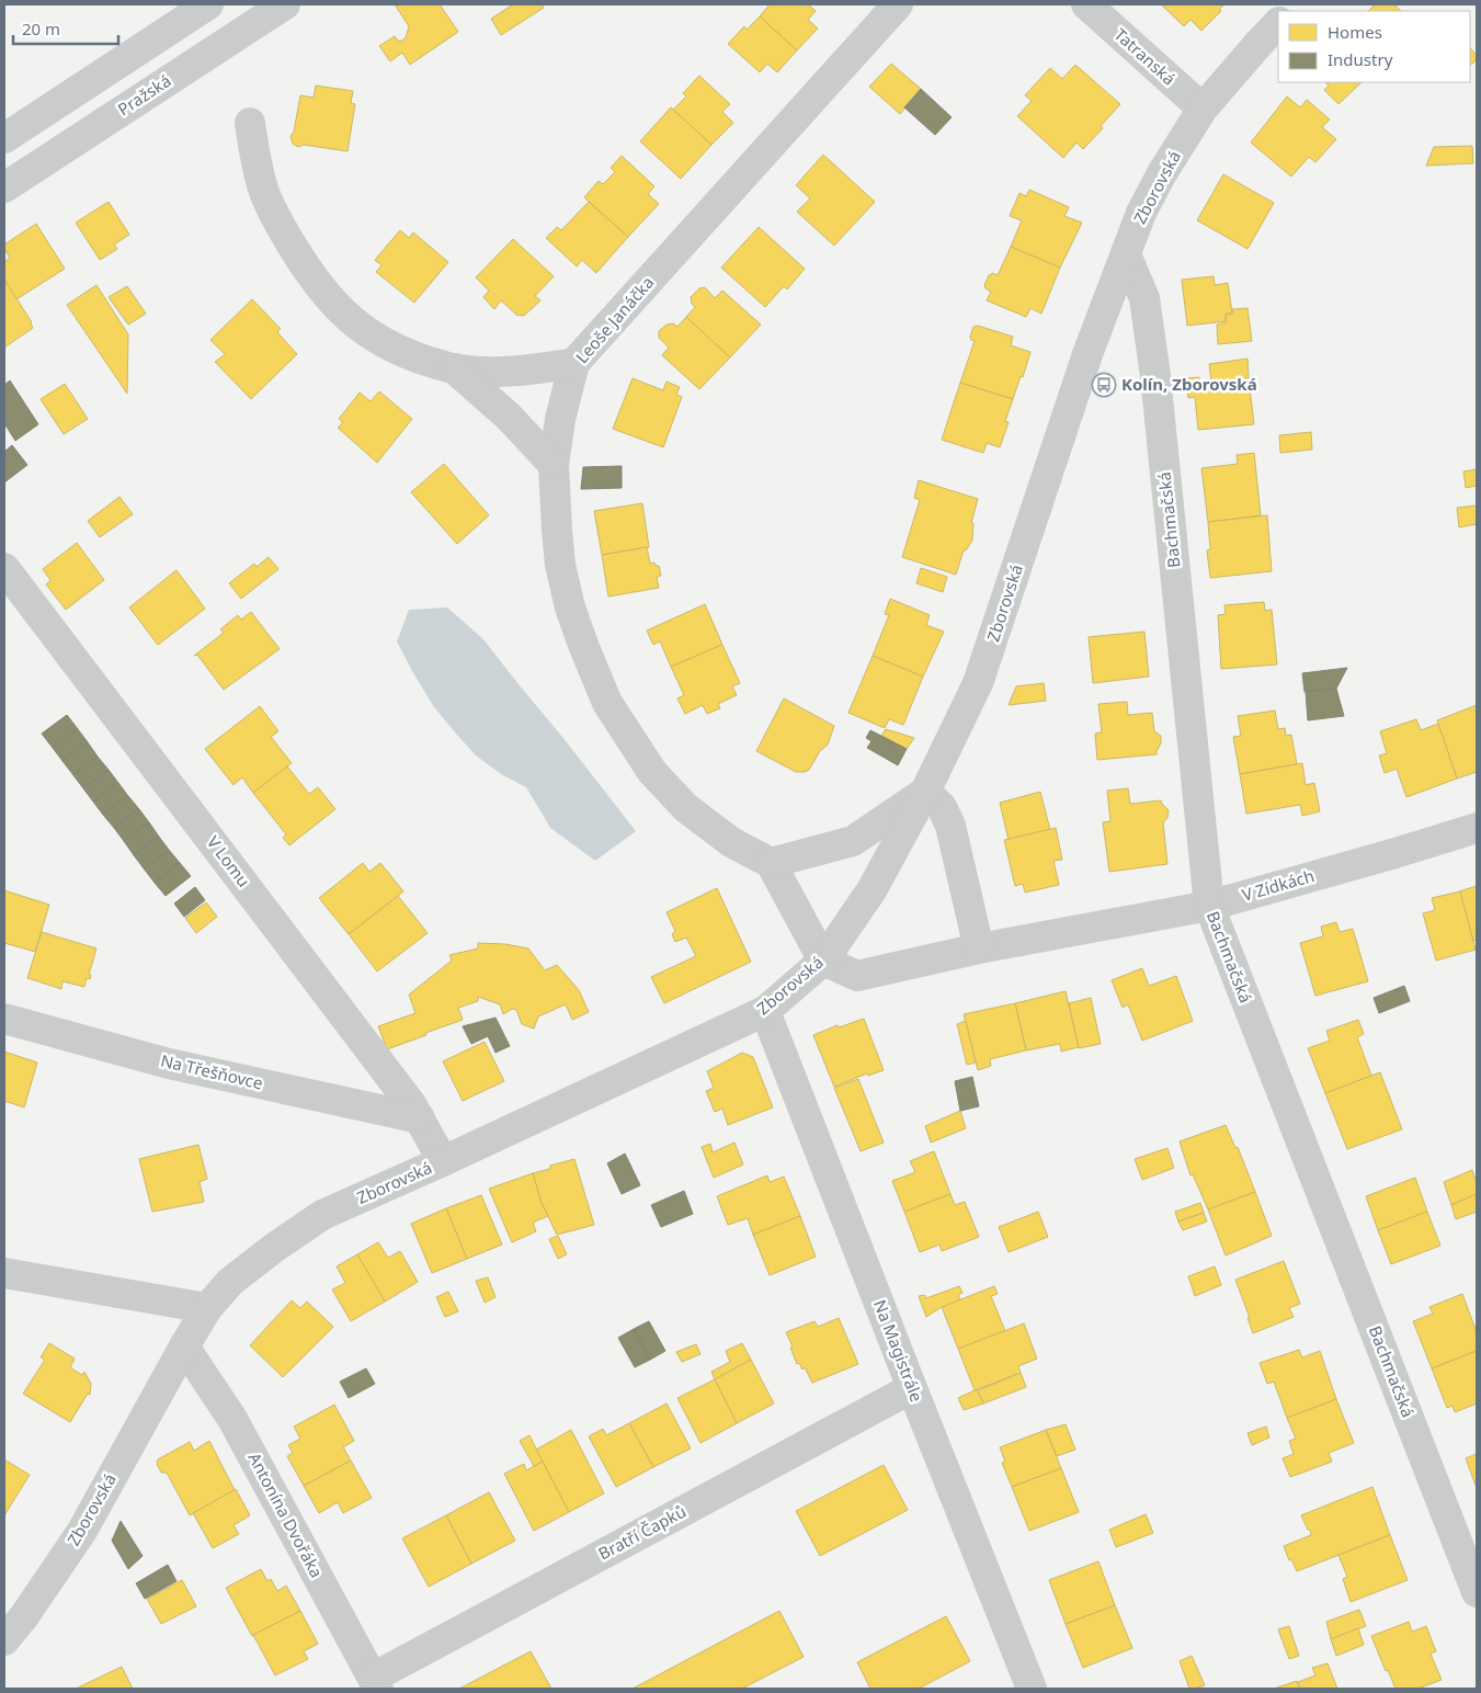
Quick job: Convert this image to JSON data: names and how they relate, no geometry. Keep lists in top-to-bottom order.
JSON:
{
  "streets": {
    "street": [
      "Tatranská",
      "Pražská",
      "Zborovská",
      "Leoše Janáčka",
      "Bachmačská",
      "V Lomu",
      "V Zídkách",
      "Na Třešňovce",
      "Na Magistrále",
      "Antonína Dvořáka",
      "Bratří Čapků"
    ]
  },
  "crossings": [
    ["Tatranská", "Zborovská"],
    ["Zborovská", "Bachmačská"],
    ["Zborovská", "V Lomu"],
    ["Zborovská", "V Zídkách"],
    ["Zborovská", "Na Magistrále"],
    ["Zborovská", "Antonína Dvořáka"],
    ["Bachmačská", "V Zídkách"],
    ["V Lomu", "Na Třešňovce"],
    ["Na Magistrále", "Bratří Čapků"],
    ["Antonína Dvořáka", "Bratří Čapků"]
  ],
  "places": {
    "bus stop": ["Kolín, Zborovská"]
  },
  "legend": ["Homes", "Industry"],
  "scale_bar": "20 m"
}
